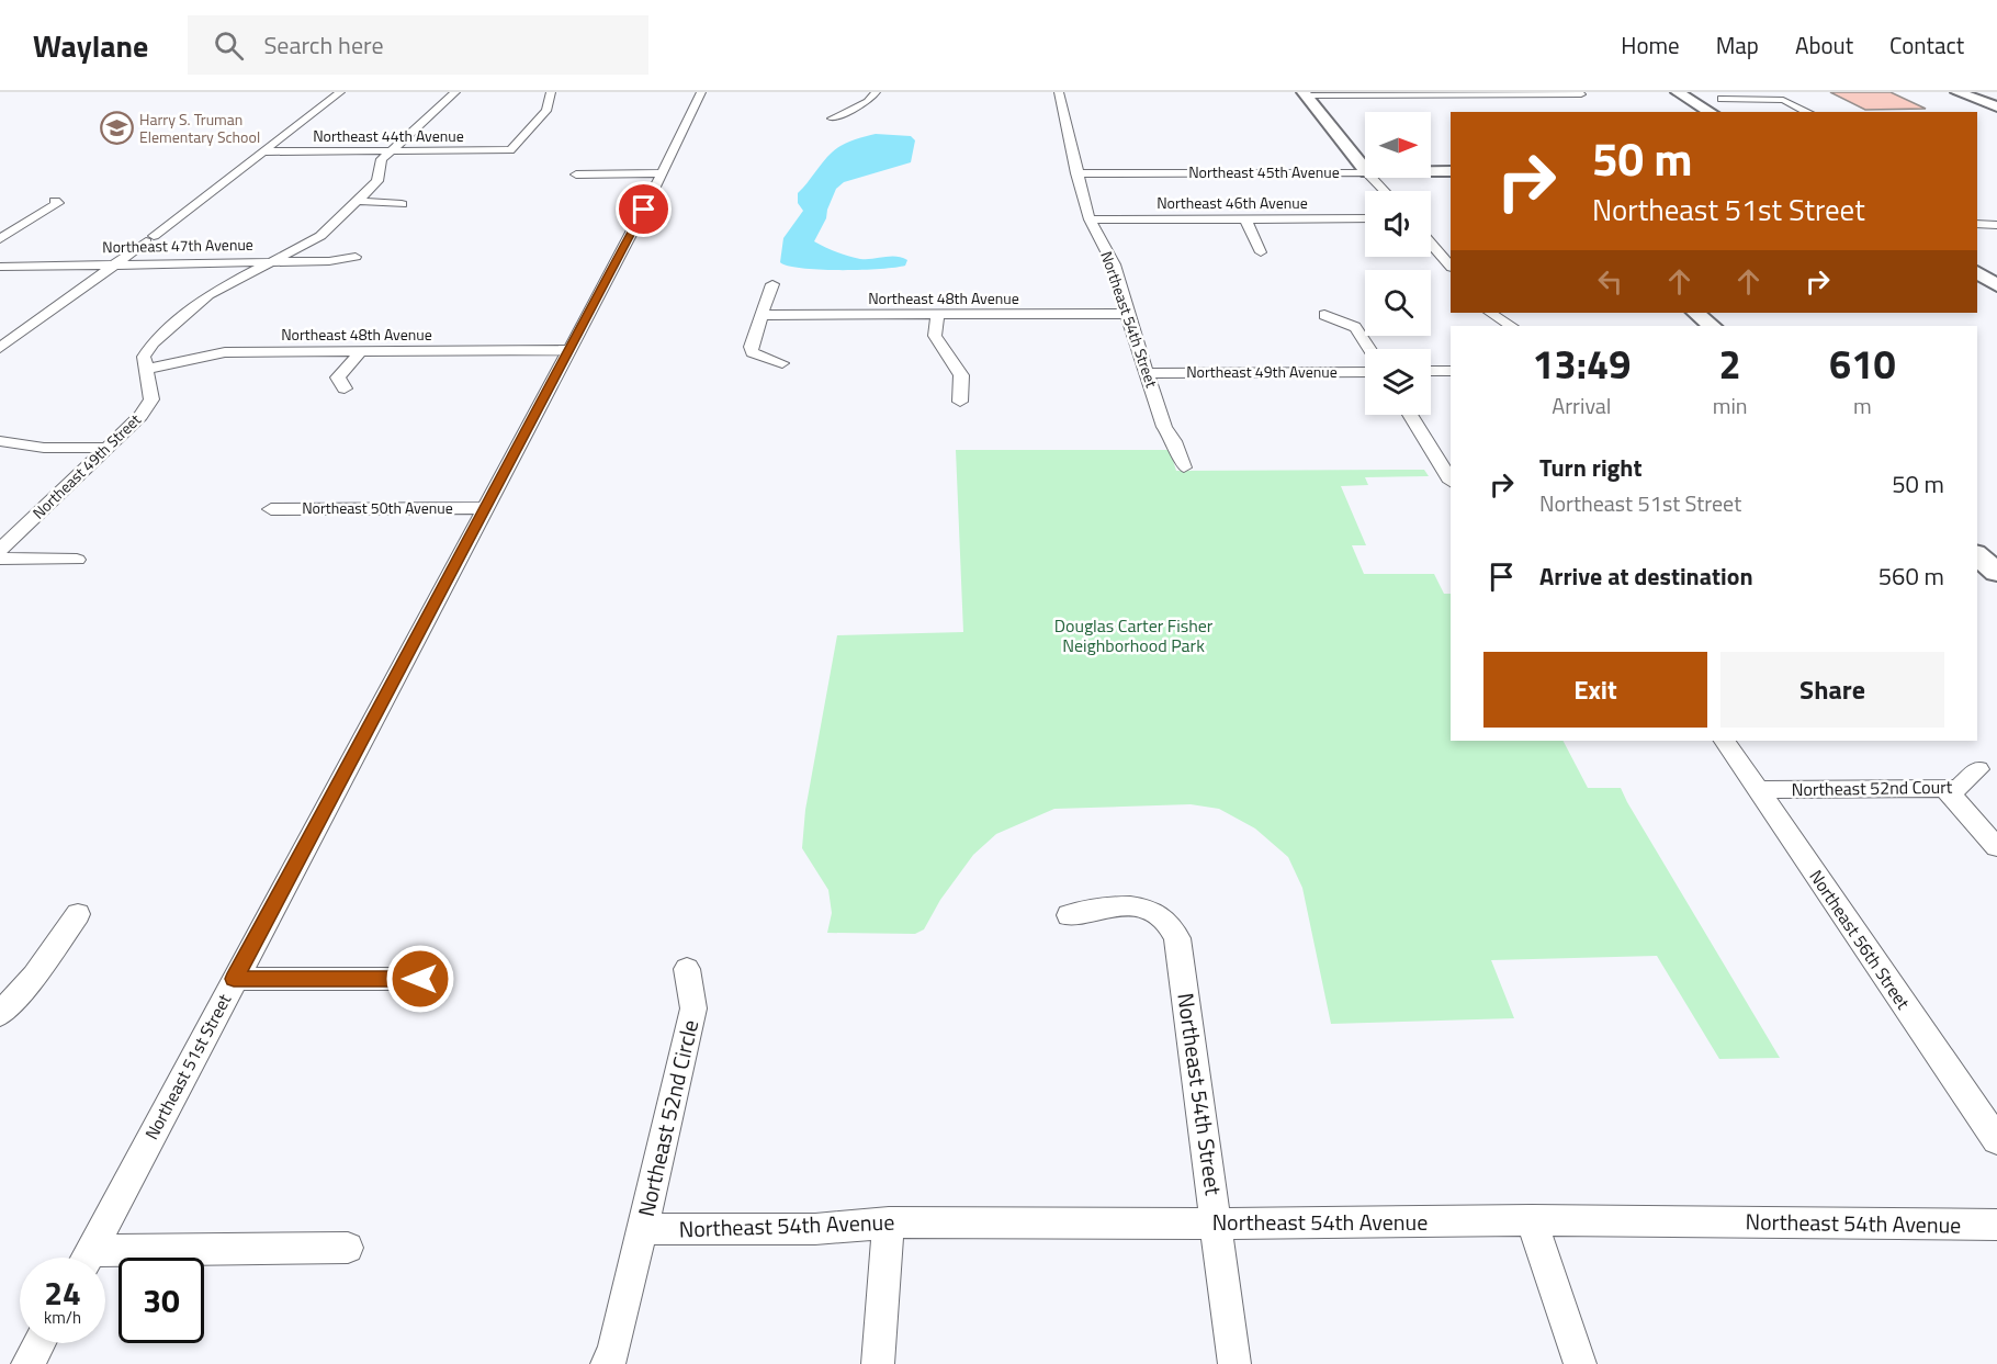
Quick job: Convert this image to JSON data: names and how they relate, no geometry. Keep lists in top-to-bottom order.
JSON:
{
  "streets": {
    "street": [
      "Northeast 44th Avenue",
      "Northeast 45th Avenue",
      "Northeast 46th Avenue",
      "Northeast 47th Avenue",
      "Northeast 48th Avenue",
      "Northeast 54th Street",
      "Northeast 49th Avenue",
      "Northeast 49th Street",
      "Northeast 50th Avenue",
      "Northeast 52nd Court",
      "Northeast 56th Street",
      "Northeast 51st Street",
      "Northeast 52nd Circle",
      "Northeast 54th Avenue"
    ]
  },
  "crossings": [
    ["Northeast 44th Avenue", "Northeast 49th Street"],
    ["Northeast 45th Avenue", "Northeast 54th Street"],
    ["Northeast 46th Avenue", "Northeast 54th Street"],
    ["Northeast 47th Avenue", "Northeast 49th Street"],
    ["Northeast 48th Avenue", "Northeast 54th Street"],
    ["Northeast 48th Avenue", "Northeast 49th Street"],
    ["Northeast 48th Avenue", "Northeast 51st Street"],
    ["Northeast 54th Street", "Northeast 49th Avenue"],
    ["Northeast 54th Street", "Northeast 54th Avenue"],
    ["Northeast 50th Avenue", "Northeast 51st Street"],
    ["Northeast 52nd Court", "Northeast 56th Street"],
    ["Northeast 52nd Circle", "Northeast 54th Avenue"]
  ],
  "parks": ["Douglas Carter Fisher Neighborhood Park"],
  "places": {
    "school or university": ["Harry S. Truman Elementary School"]
  },
  "north": "right",
  "page": {
    "header": "Waylane",
    "search": "Search here",
    "nav": [
      "Home",
      "Map",
      "About",
      "Contact"
    ],
    "turn": ["50 m", "Northeast 51st Street"],
    "eta": [
      "13:49",
      "Arrival",
      "2",
      "min",
      "610",
      "m"
    ],
    "list": [
      {
        "name": "Turn right",
        "note": "Northeast 51st Street",
        "value": "50 m"
      },
      {
        "name": "Arrive at destination",
        "value": "560 m"
      }
    ],
    "buttons": ["Exit", "Share"],
    "speed": "24 km/h",
    "limit": "30"
  }
}
